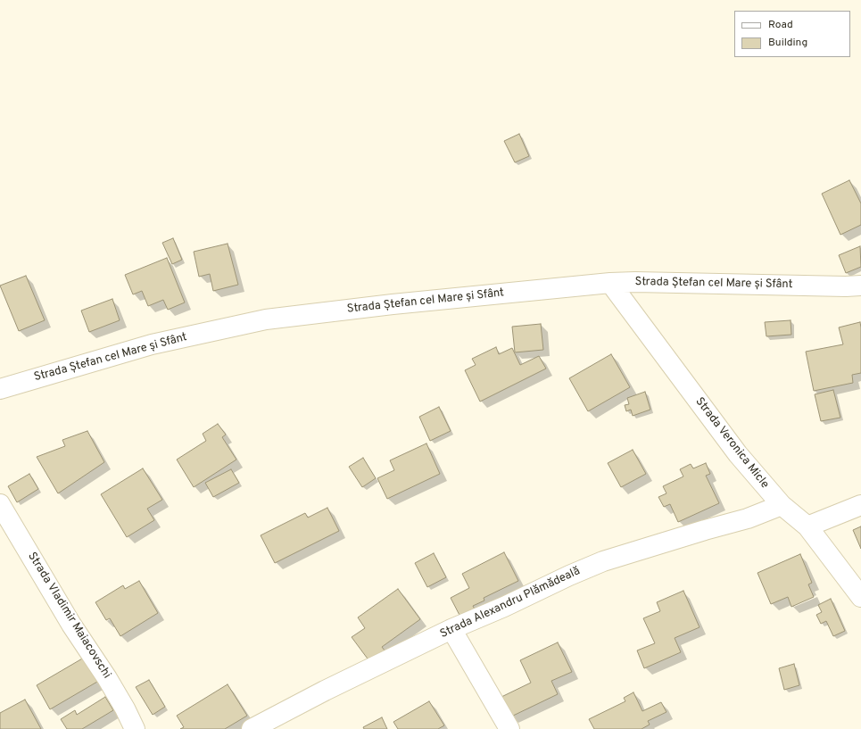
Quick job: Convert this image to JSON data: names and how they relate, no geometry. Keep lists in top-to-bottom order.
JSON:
{
  "streets": {
    "street": [
      "Strada Ștefan cel Mare și Sfânt",
      "Strada Veronica Micle",
      "Strada Alexandru Plămădeală",
      "Strada Vladimir Maiacovschi"
    ]
  },
  "crossings": [
    ["Strada Ștefan cel Mare și Sfânt", "Strada Veronica Micle"],
    ["Strada Veronica Micle", "Strada Alexandru Plămădeală"]
  ],
  "legend": ["Road", "Building"]
}
